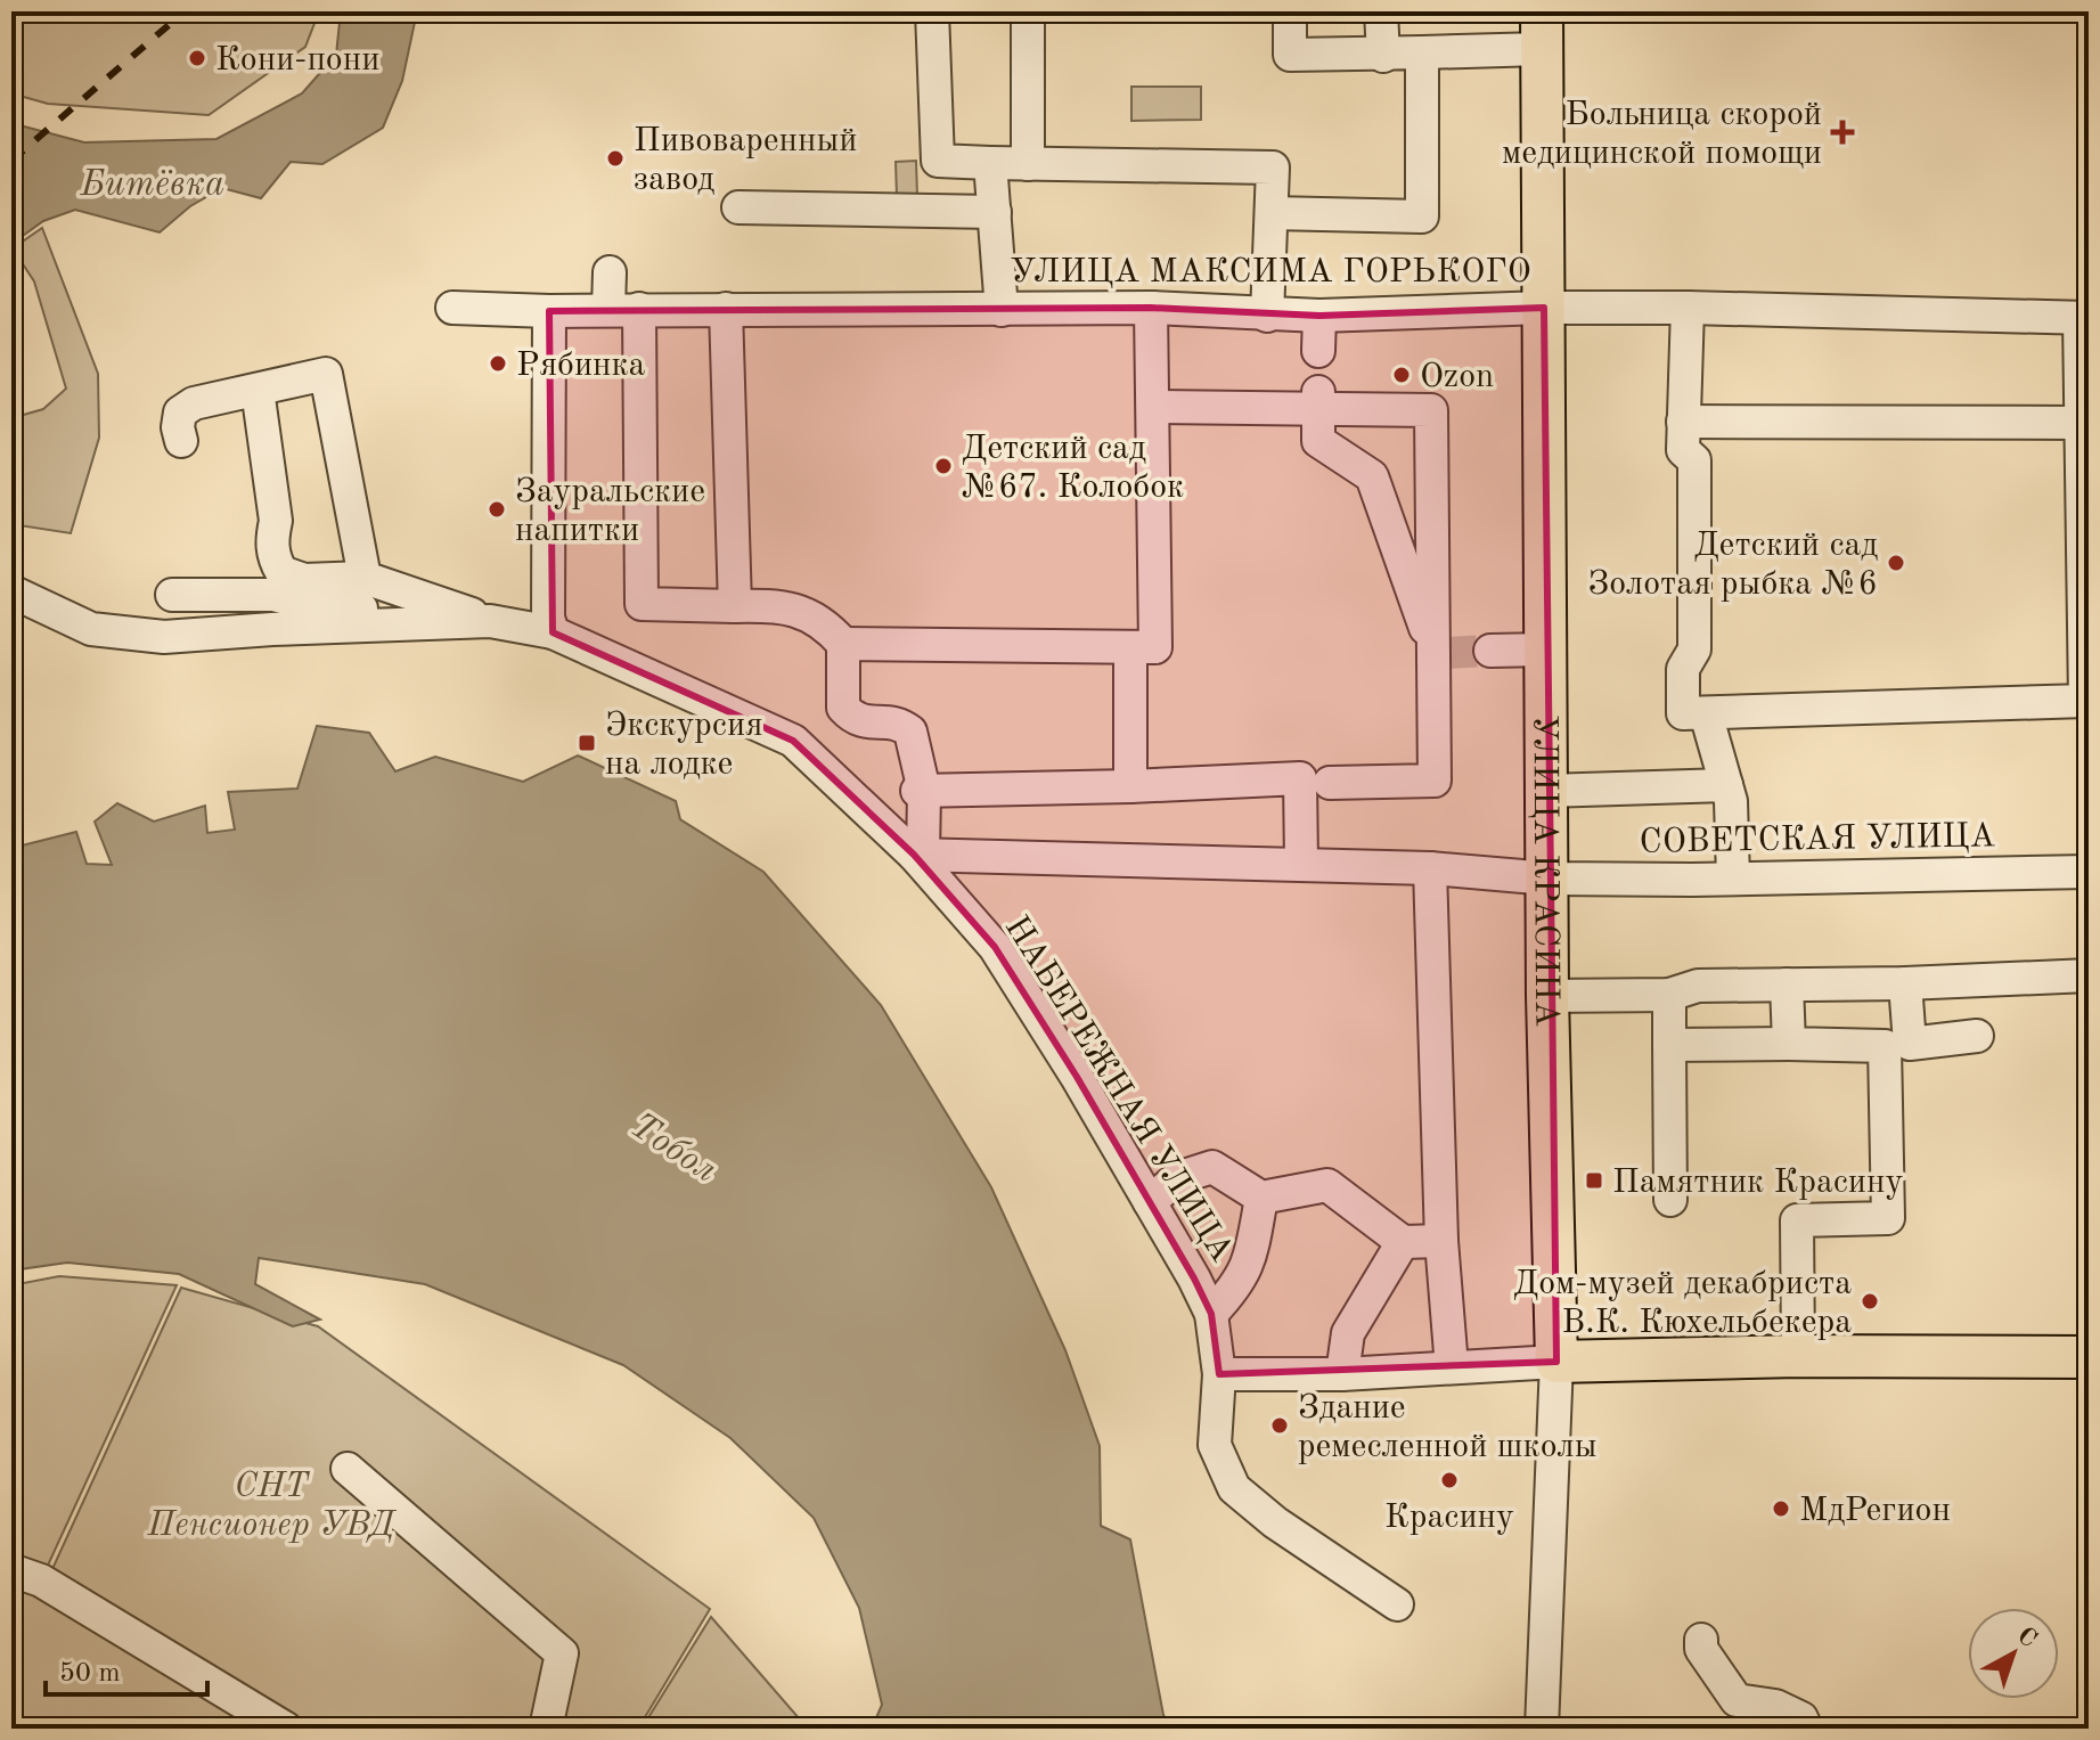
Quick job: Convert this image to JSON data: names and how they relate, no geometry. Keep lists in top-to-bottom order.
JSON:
{
  "streets": {
    "main road": ["УЛИЦА КРАСИНА"],
    "street": ["УЛИЦА МАКСИМА ГОРЬКОГО", "СОВЕТСКАЯ УЛИЦА", "НАБЕРЕЖНАЯ УЛИЦА"]
  },
  "crossings": [
    ["УЛИЦА МАКСИМА ГОРЬКОГО", "УЛИЦА КРАСИНА"],
    ["СОВЕТСКАЯ УЛИЦА", "УЛИЦА КРАСИНА"],
    ["СОВЕТСКАЯ УЛИЦА", "НАБЕРЕЖНАЯ УЛИЦА"]
  ],
  "water": ["Битёвка", "Тобол"],
  "parks": ["СНТ Пенсионер УВД"],
  "places": {
    "other": [
      "Кони-пони",
      "Пивоваренный завод",
      "Рябинка",
      "Ozon",
      "Детский сад №67. Колобок",
      "Зауральские напитки",
      "Детский сад Золотая рыбка №6",
      "Дом-музей декабриста В.К. Кюхельбекера",
      "Здание ремесленной школы",
      "Красину",
      "МдРегион"
    ],
    "health": ["Больница скорой медицинской помощи"],
    "transit": ["Экскурсия на лодке", "Памятник Красину"]
  },
  "scale_bar": "50 m",
  "north": "top right"
}
